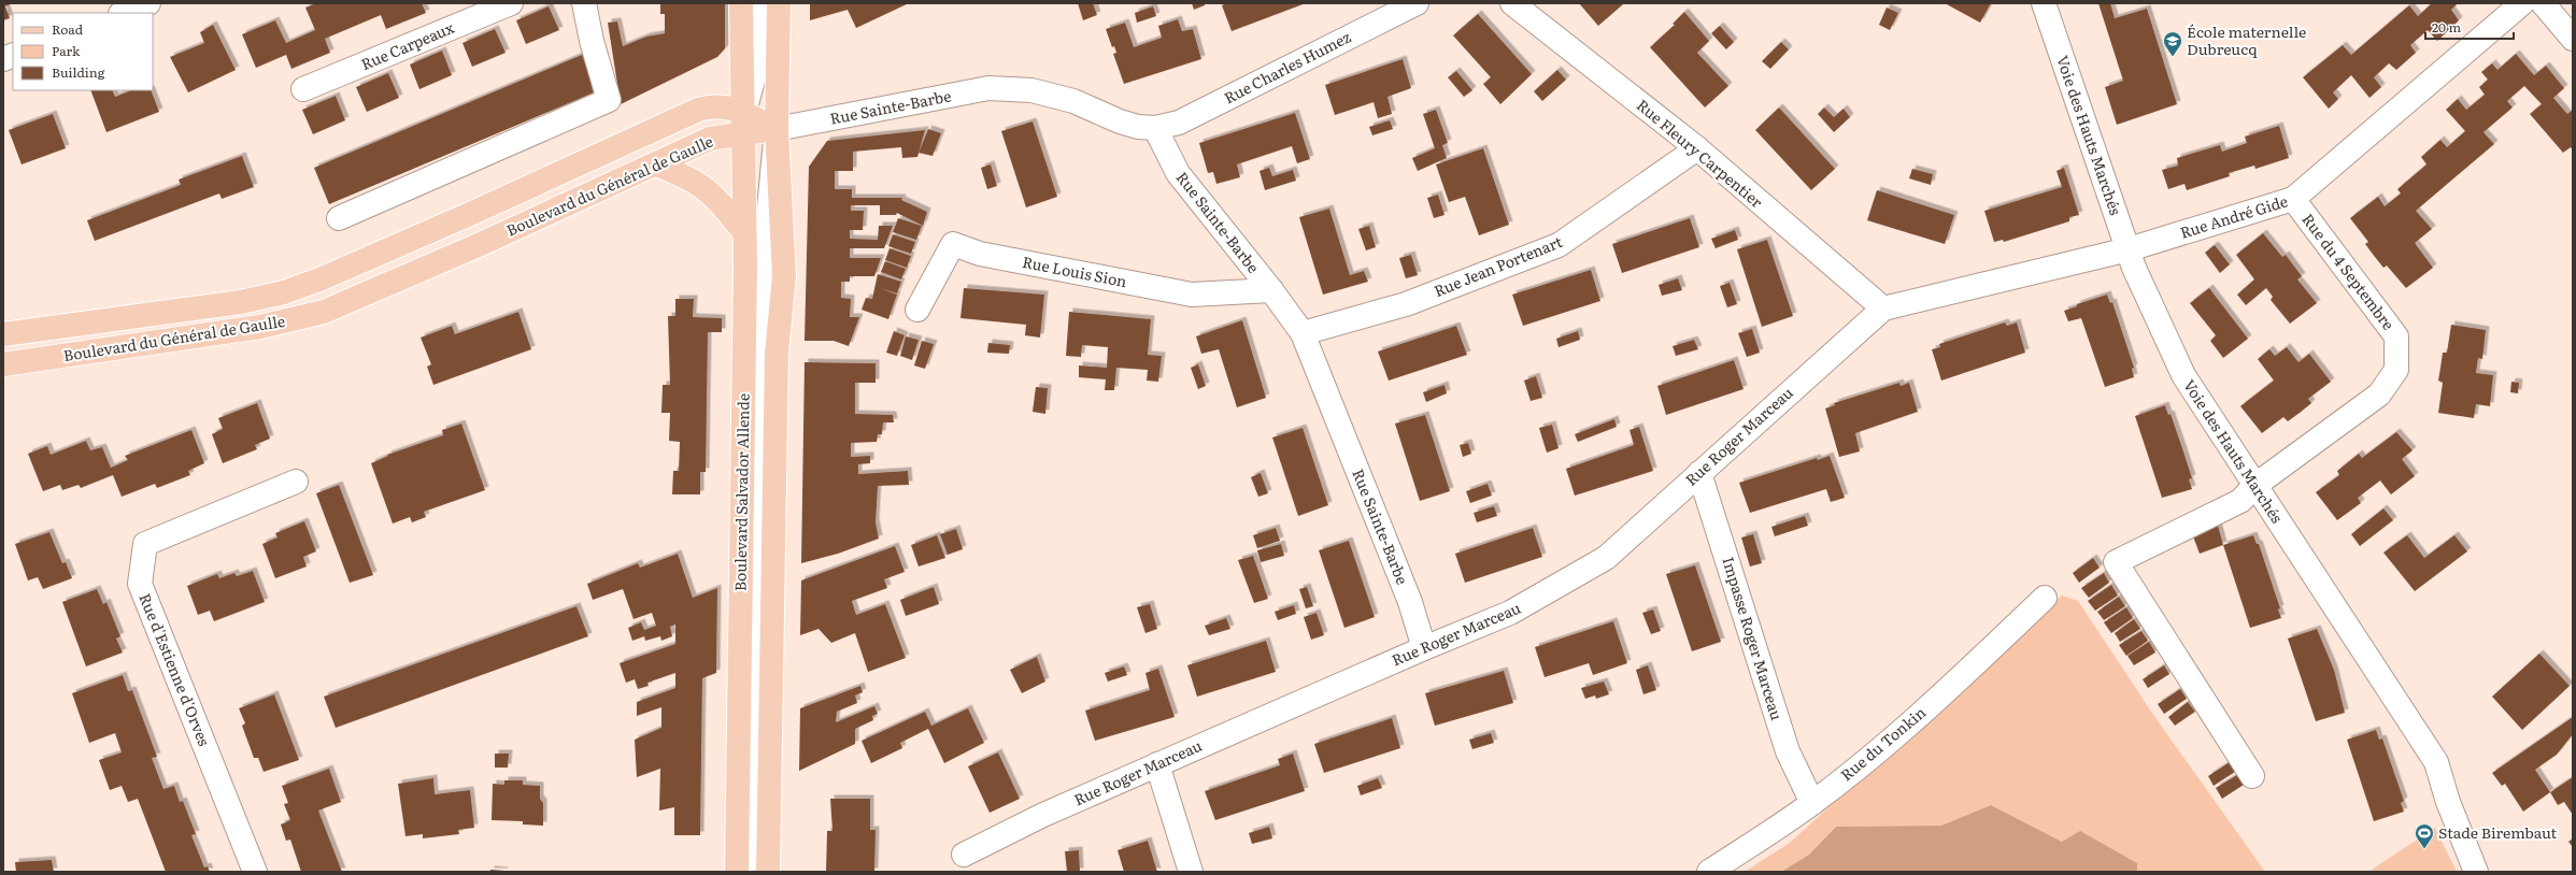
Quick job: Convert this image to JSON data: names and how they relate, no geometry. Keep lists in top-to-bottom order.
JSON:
{
  "streets": {
    "main road": ["Boulevard du Général de Gaulle", "Boulevard Salvador Allende"],
    "street": [
      "Rue Carpeaux",
      "Rue Charles Humez",
      "Rue Sainte-Barbe",
      "Voie des Hauts Marchés",
      "Rue Fleury Carpentier",
      "Rue André Gide",
      "Rue Jean Portenart",
      "Rue Louis Sion",
      "Rue du 4 Septembre",
      "Rue Roger Marceau",
      "Impasse Roger Marceau",
      "Rue d'Estienne d'Orves",
      "Rue du Tonkin"
    ]
  },
  "crossings": [
    ["Rue Charles Humez", "Rue Sainte-Barbe"],
    ["Rue Sainte-Barbe", "Boulevard du Général de Gaulle"],
    ["Rue Sainte-Barbe", "Rue Jean Portenart"],
    ["Rue Sainte-Barbe", "Rue Louis Sion"],
    ["Rue Sainte-Barbe", "Rue Roger Marceau"],
    ["Voie des Hauts Marchés", "Rue André Gide"],
    ["Voie des Hauts Marchés", "Rue du 4 Septembre"],
    ["Rue Fleury Carpentier", "Rue André Gide"],
    ["Rue Fleury Carpentier", "Rue Jean Portenart"],
    ["Rue Fleury Carpentier", "Rue Roger Marceau"],
    ["Boulevard du Général de Gaulle", "Boulevard Salvador Allende"],
    ["Rue André Gide", "Rue du 4 Septembre"],
    ["Rue André Gide", "Rue Roger Marceau"],
    ["Rue Roger Marceau", "Impasse Roger Marceau"],
    ["Impasse Roger Marceau", "Rue du Tonkin"]
  ],
  "places": {
    "school or university": ["École maternelle Dubreucq"],
    "sports": ["Stade Birembaut"]
  },
  "legend": ["Road", "Park", "Building"],
  "scale_bar": "20 m"
}
